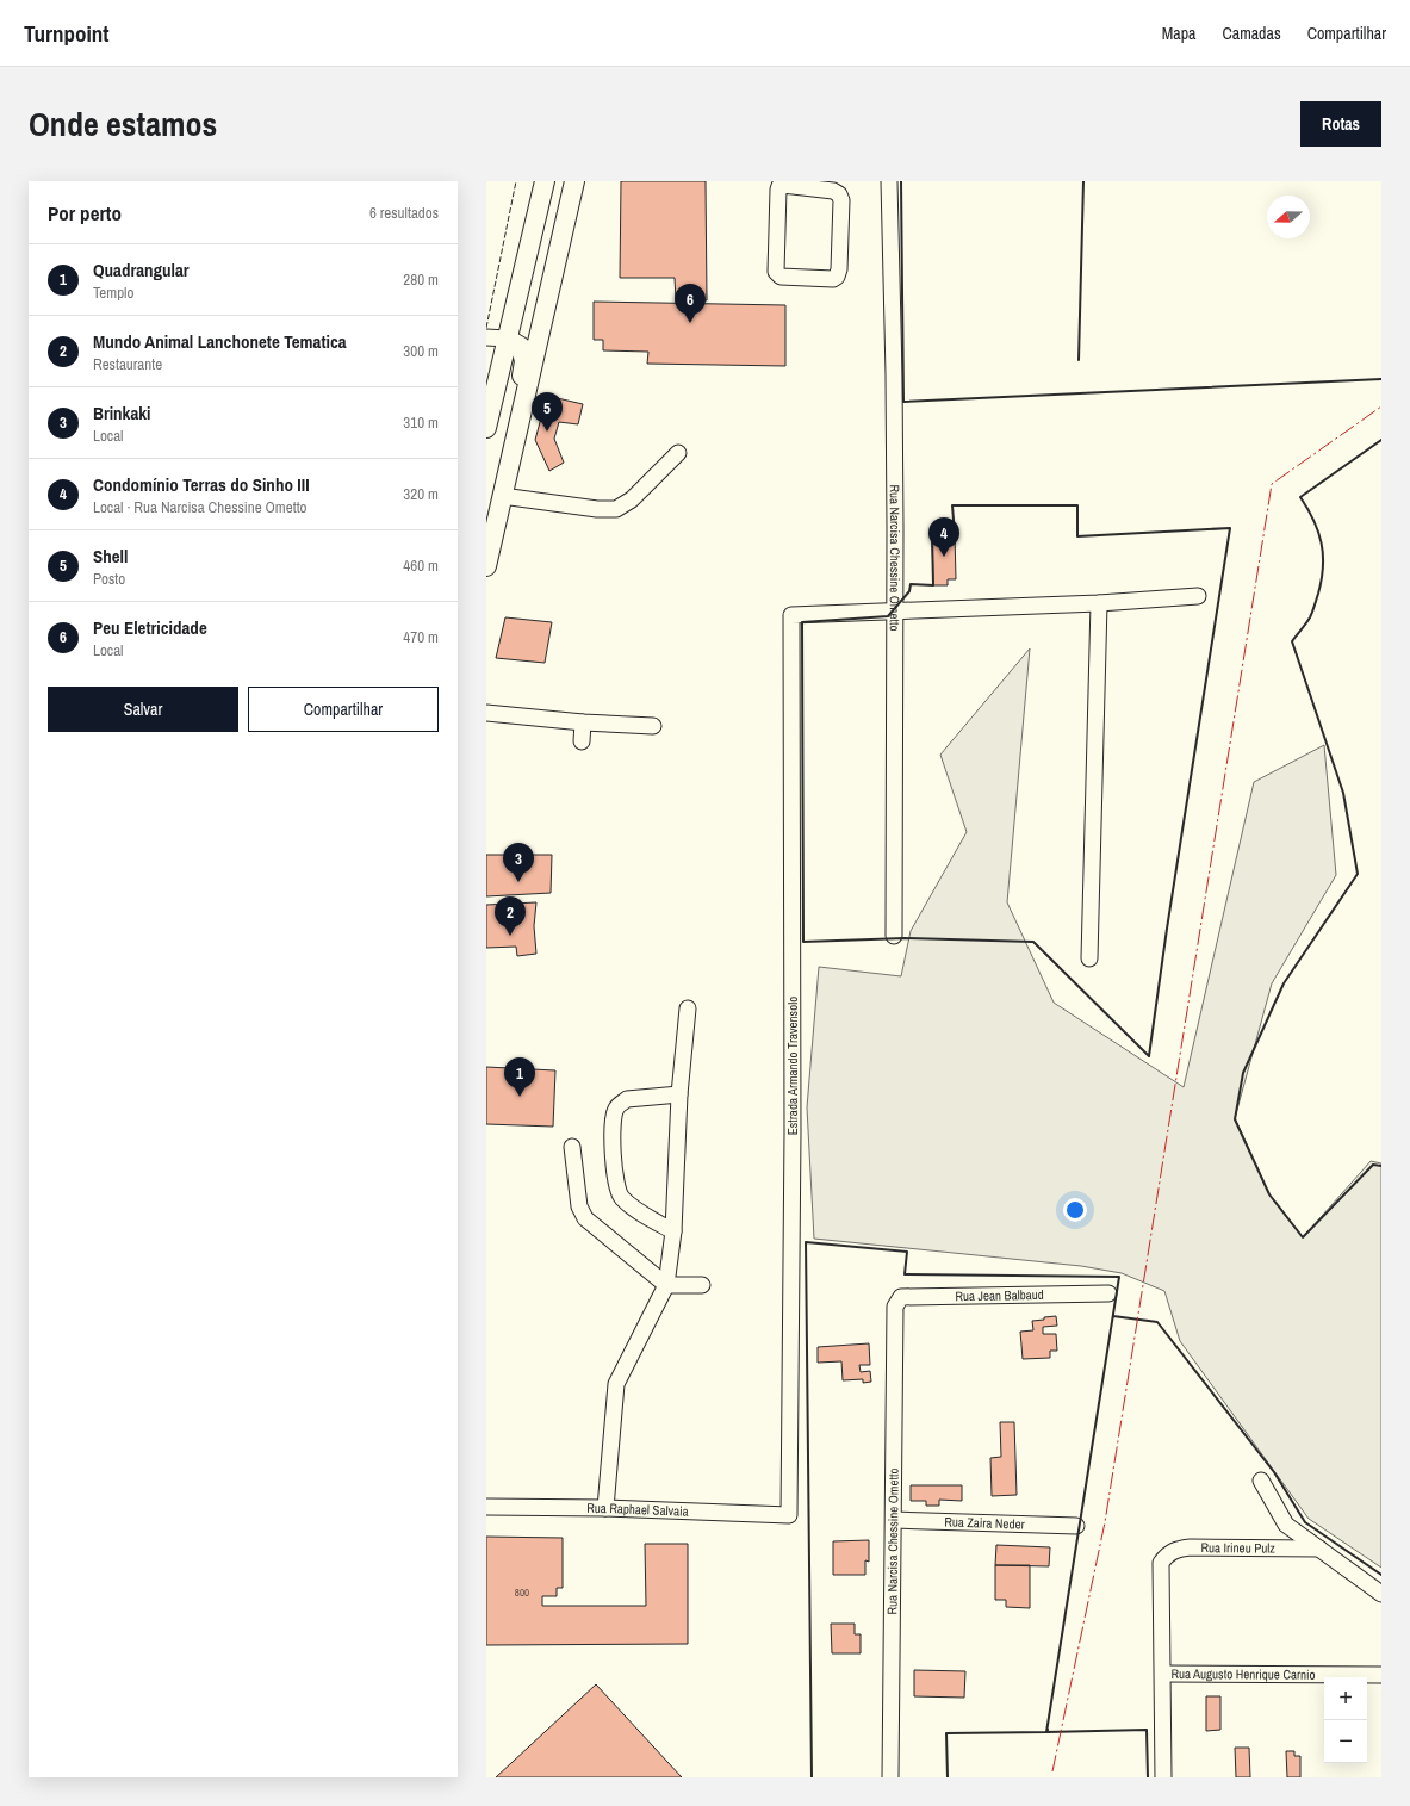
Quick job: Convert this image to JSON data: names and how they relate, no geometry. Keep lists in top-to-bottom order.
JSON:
{
  "streets": {
    "street": [
      "Rua Narcisa Chessine Ometto",
      "Estrada Armando Travensolo",
      "Rua Jean Balbaud",
      "Rua Raphael Salvaia",
      "Rua Zaira Neder",
      "Rua Irineu Pulz",
      "Rua Augusto Henrique Carnio"
    ]
  },
  "crossings": [
    ["Rua Narcisa Chessine Ometto", "Estrada Armando Travensolo"],
    ["Rua Narcisa Chessine Ometto", "Rua Jean Balbaud"],
    ["Rua Narcisa Chessine Ometto", "Rua Zaira Neder"],
    ["Estrada Armando Travensolo", "Rua Raphael Salvaia"],
    ["Rua Irineu Pulz", "Rua Augusto Henrique Carnio"]
  ],
  "house_numbers": ["800"],
  "north": "left",
  "page": {
    "header": "Turnpoint",
    "nav": ["Mapa", "Camadas", "Compartilhar"],
    "title": "Onde estamos",
    "buttons": [
      "Rotas",
      ["Salvar", "Compartilhar"]
    ],
    "heading": ["Por perto", "6 resultados"],
    "list": [
      {
        "mark": "1",
        "name": "Quadrangular",
        "note": "Templo",
        "value": "280 m"
      },
      {
        "mark": "2",
        "name": "Mundo Animal Lanchonete Tematica",
        "note": "Restaurante",
        "value": "300 m"
      },
      {
        "mark": "3",
        "name": "Brinkaki",
        "note": "Local",
        "value": "310 m"
      },
      {
        "mark": "4",
        "name": "Condomínio Terras do Sinho III",
        "note": "Local · Rua Narcisa Chessine Ometto",
        "value": "320 m"
      },
      {
        "mark": "5",
        "name": "Shell",
        "note": "Posto",
        "value": "460 m"
      },
      {
        "mark": "6",
        "name": "Peu Eletricidade",
        "note": "Local",
        "value": "470 m"
      }
    ],
    "pins": [
      "6",
      "5",
      "4",
      "3",
      "2",
      "1"
    ],
    "map_buttons": ["+", "−"]
  }
}
